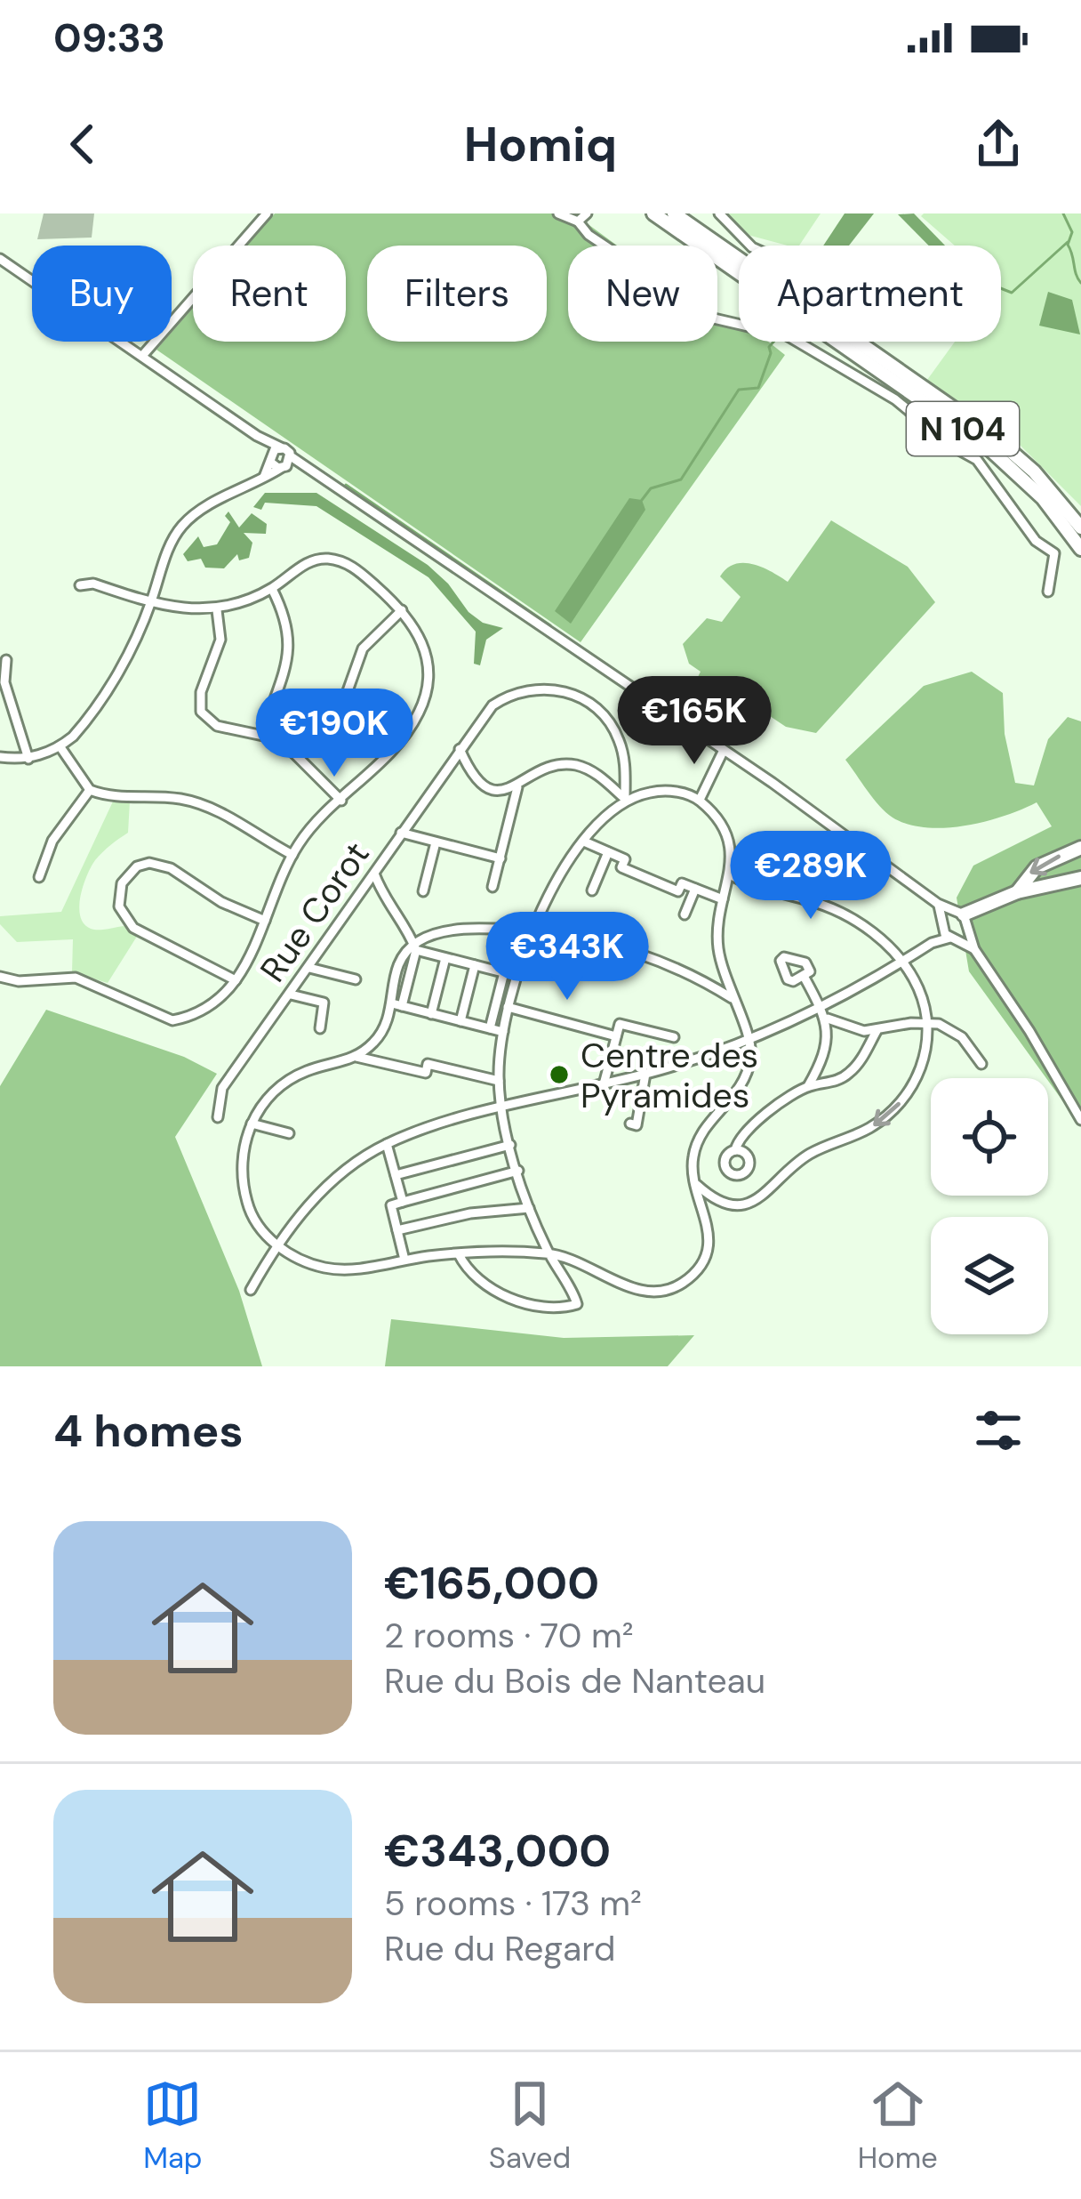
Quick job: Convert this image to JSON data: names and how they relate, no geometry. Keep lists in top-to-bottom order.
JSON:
{
  "streets": {
    "highway": ["N 104"],
    "street": ["Rue Corot"]
  },
  "places": ["Centre des Pyramides"],
  "page": {
    "status": "09:33",
    "header": "Homiq",
    "chip": [
      "Buy",
      "Rent",
      "Filters",
      "New",
      "Apartment"
    ],
    "price": [
      "€165K",
      "€190K",
      "€289K",
      "€343K"
    ],
    "heading": "4 homes",
    "list": [
      {
        "name": "€165,000",
        "note": "2 rooms · 70 m² · Rue du Bois de Nanteau"
      },
      {
        "name": "€343,000",
        "note": "5 rooms · 173 m² · Rue du Regard"
      }
    ],
    "tabs": ["Map", "Saved", "Home"]
  }
}
